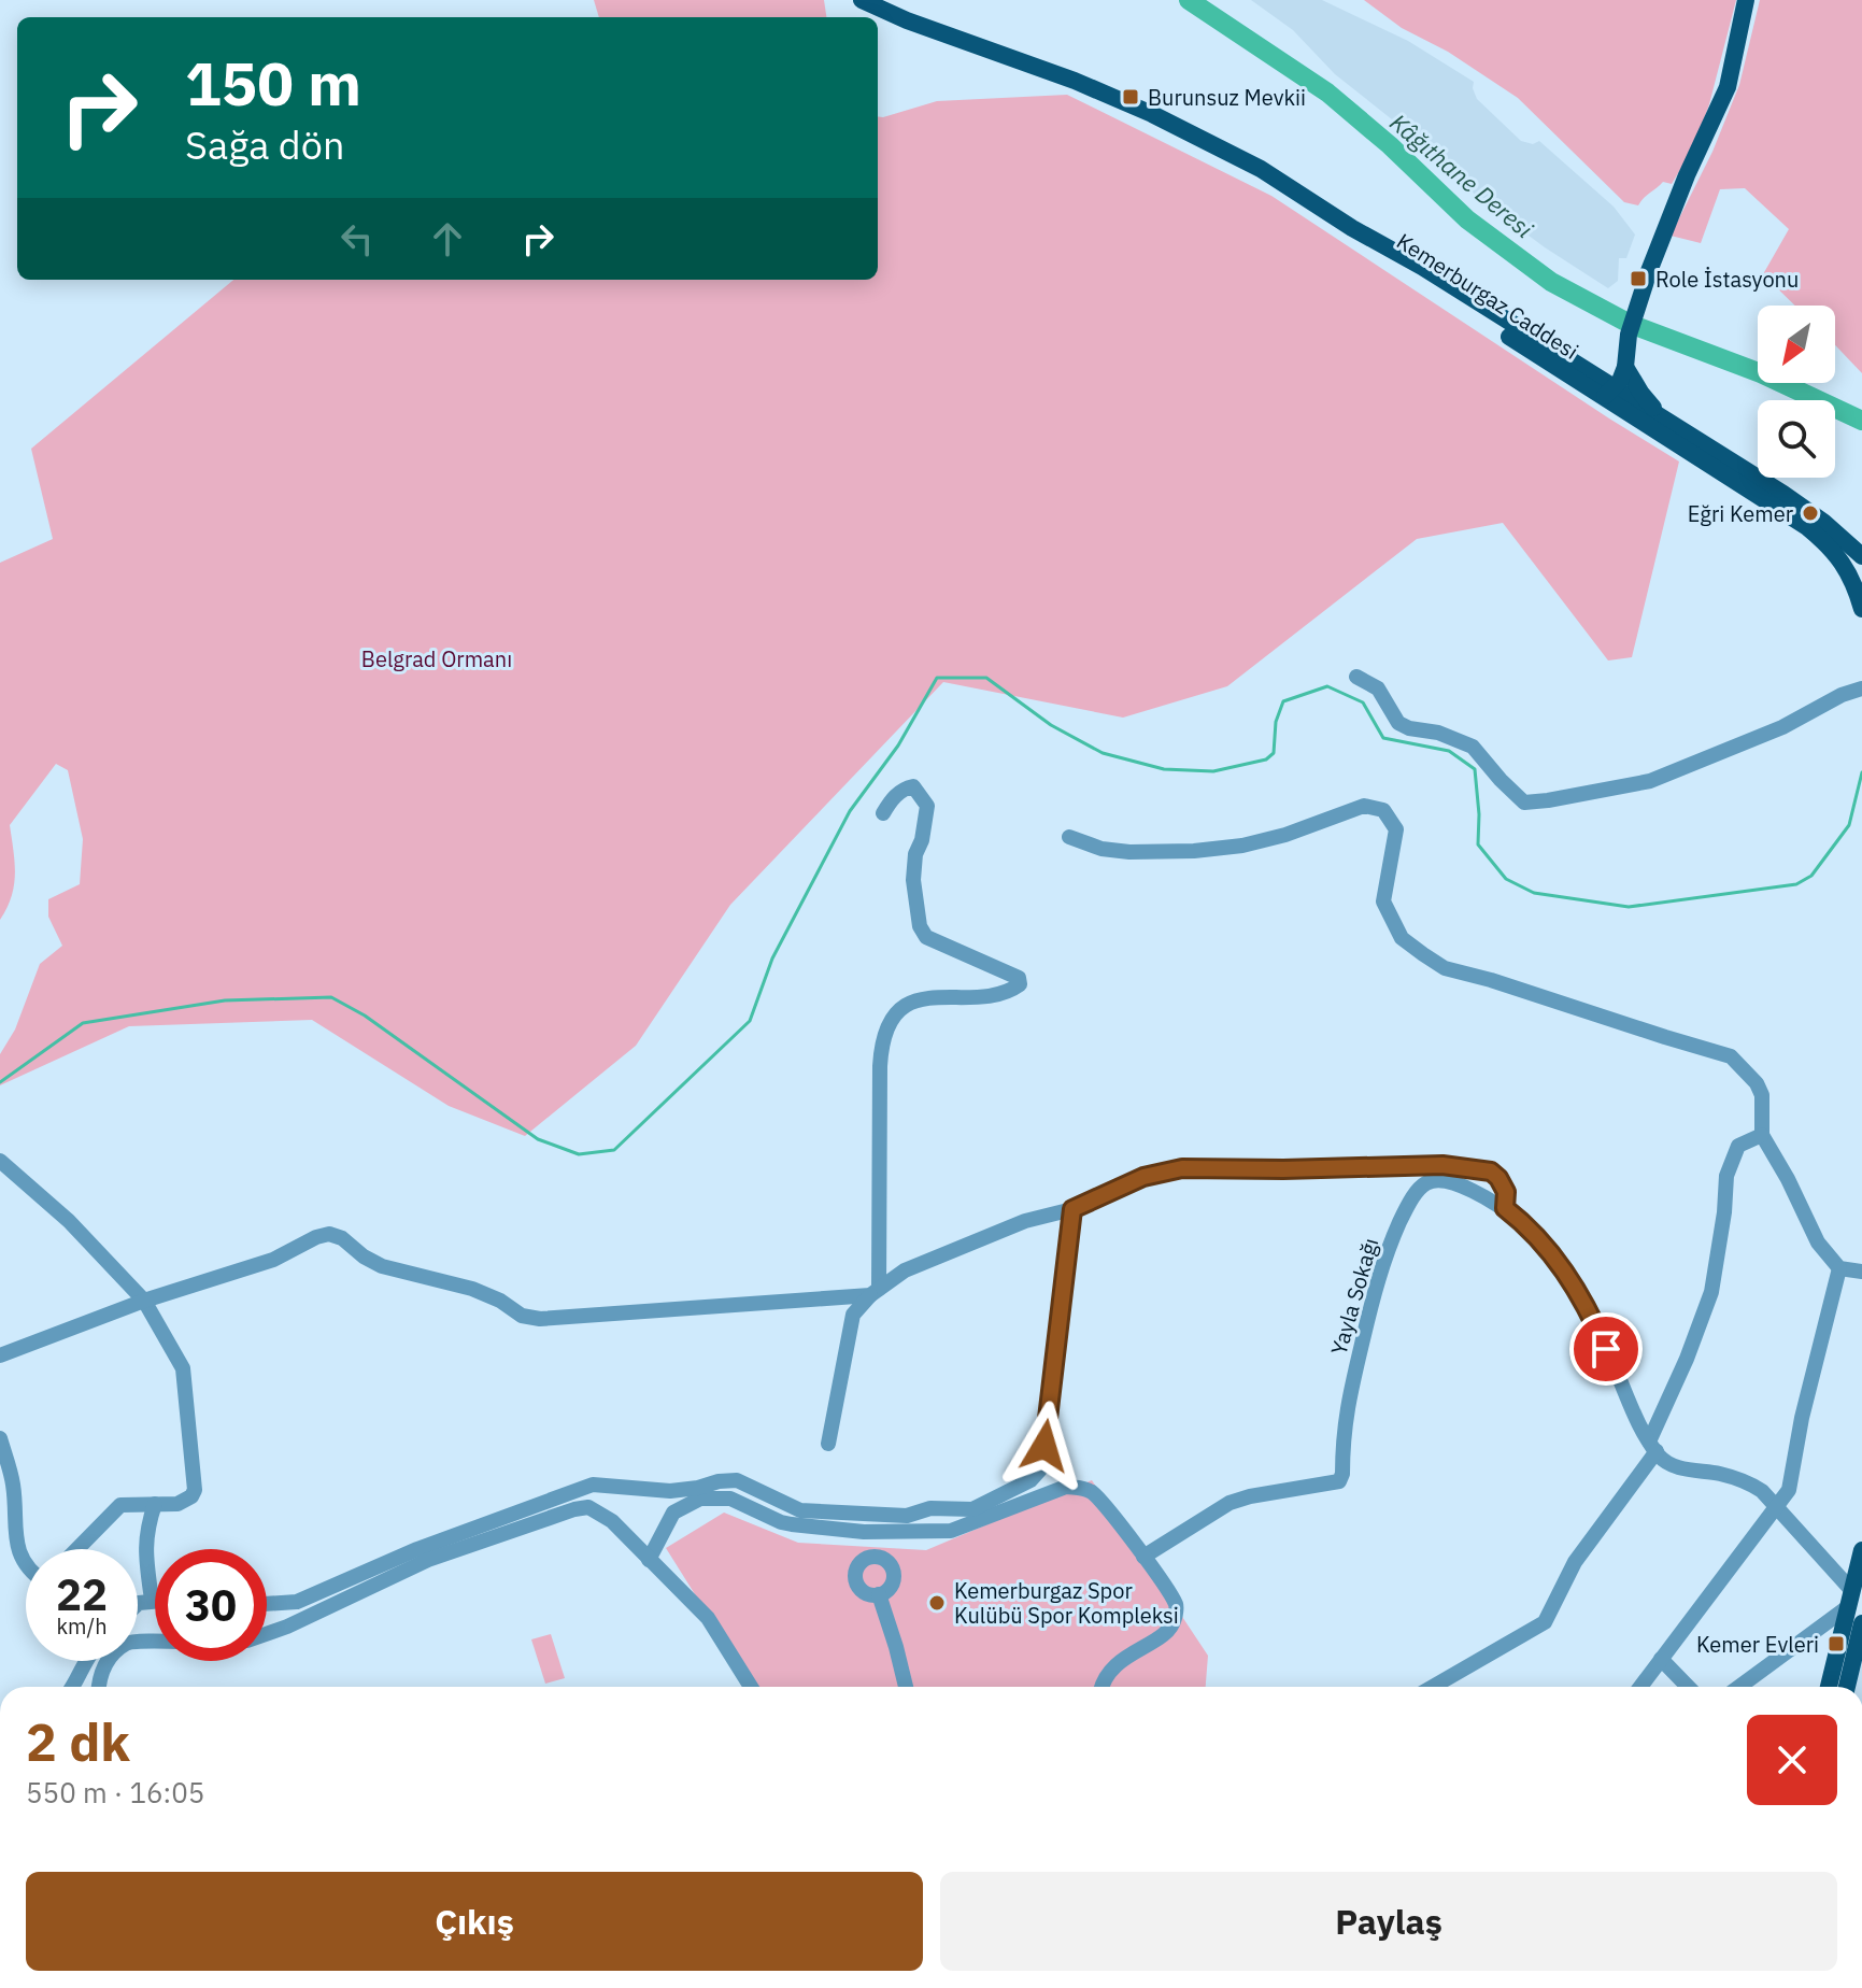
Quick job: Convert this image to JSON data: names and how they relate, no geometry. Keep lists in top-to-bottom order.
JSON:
{
  "streets": {
    "main road": ["Kemerburgaz Caddesi"],
    "street": ["Yayla Sokağı"]
  },
  "water": ["Kâğıthane Deresi"],
  "parks": ["Belgrad Ormanı"],
  "places": {
    "transit": ["Burunsuz Mevkii", "Role İstasyonu", "Kemer Evleri"],
    "other": ["Eğri Kemer", "Kemerburgaz Spor Kulübü Spor Kompleksi"]
  },
  "north": "bottom left",
  "page": {
    "turn": ["150 m", "Sağa dön"],
    "speed": "22 km/h",
    "limit": "30",
    "heading": ["2 dk", "550 m · 16:05"],
    "buttons": ["Çıkış", "Paylaş"]
  }
}
